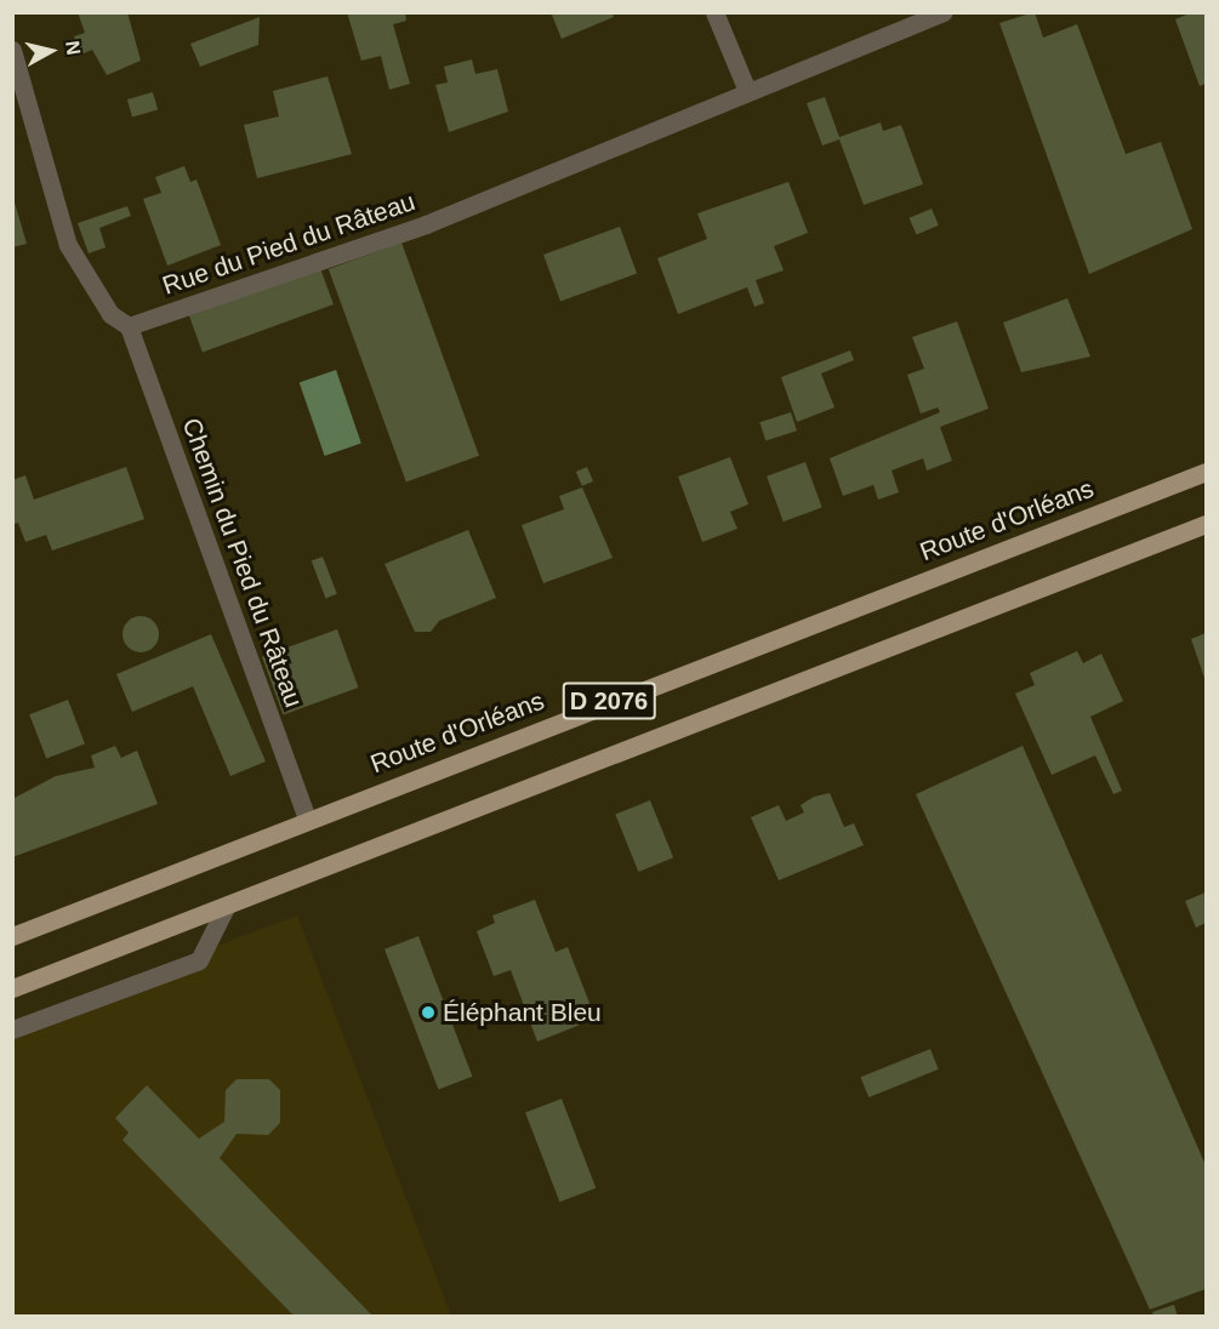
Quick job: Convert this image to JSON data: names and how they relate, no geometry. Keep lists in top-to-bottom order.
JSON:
{
  "streets": {
    "main road": ["Route d'Orléans", "D 2076"],
    "street": ["Rue du Pied du Râteau", "Chemin du Pied du Râteau"]
  },
  "crossings": [
    ["Rue du Pied du Râteau", "Chemin du Pied du Râteau"],
    ["Route d'Orléans", "Chemin du Pied du Râteau"]
  ],
  "places": ["Éléphant Bleu"],
  "north": "right"
}
